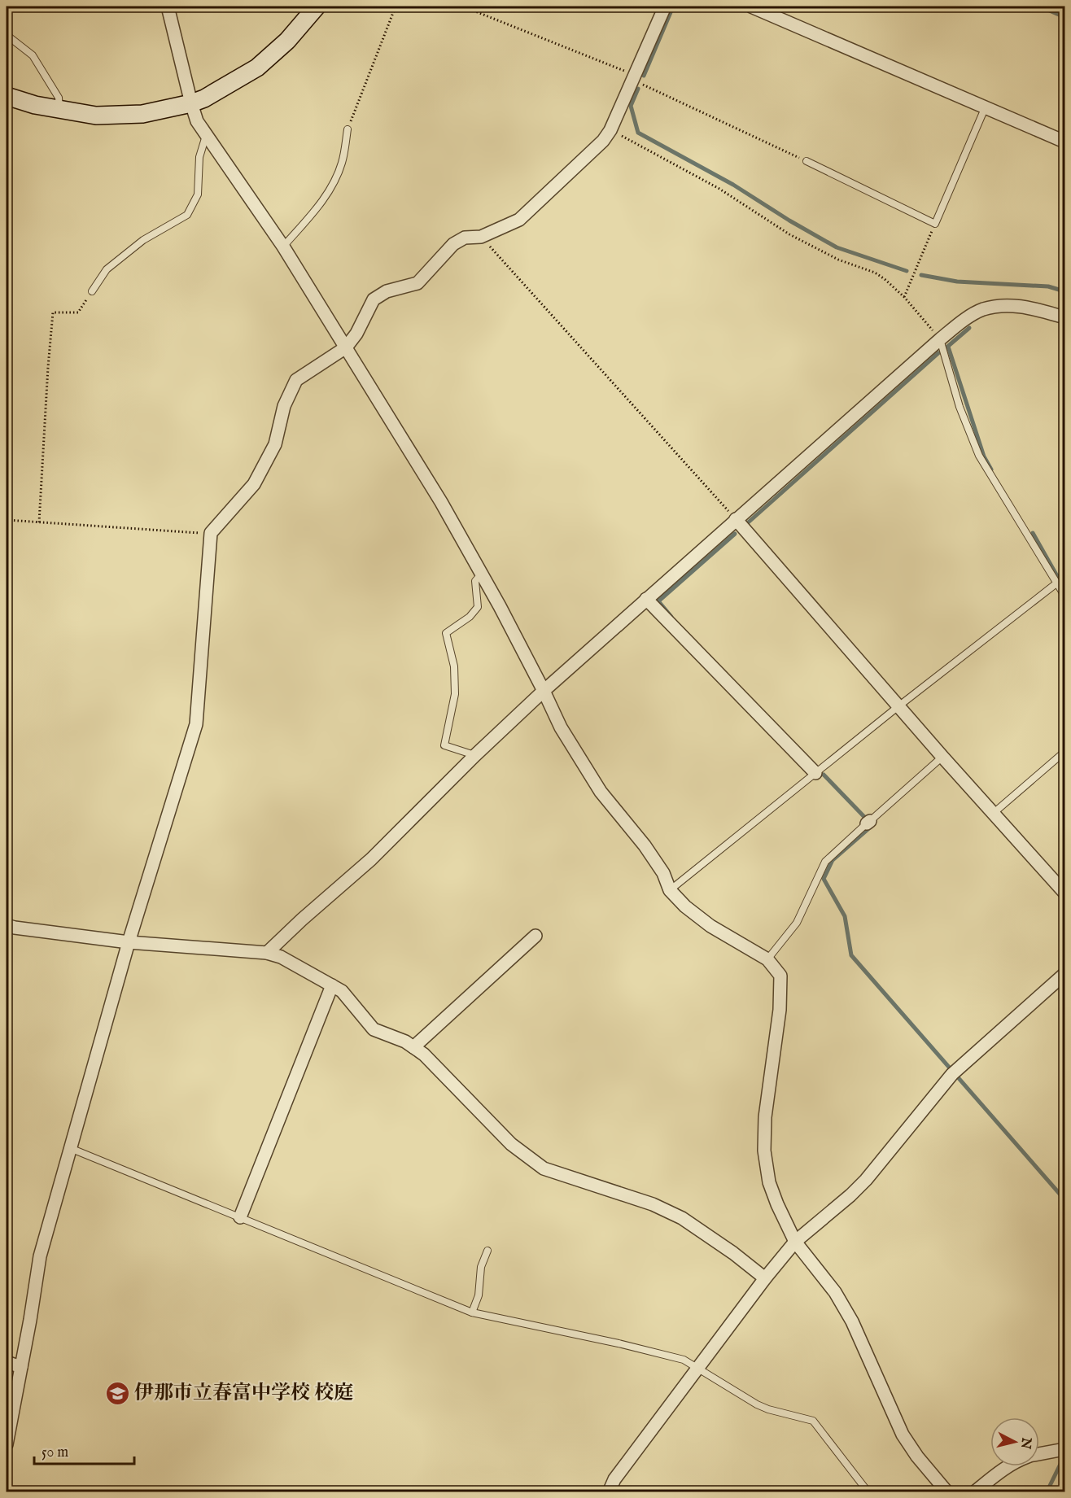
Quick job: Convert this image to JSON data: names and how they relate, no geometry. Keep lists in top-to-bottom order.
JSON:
{
  "places": {
    "school or university": ["伊那市立春富中学校 校庭"]
  },
  "scale_bar": "50 m",
  "north": "right"
}
